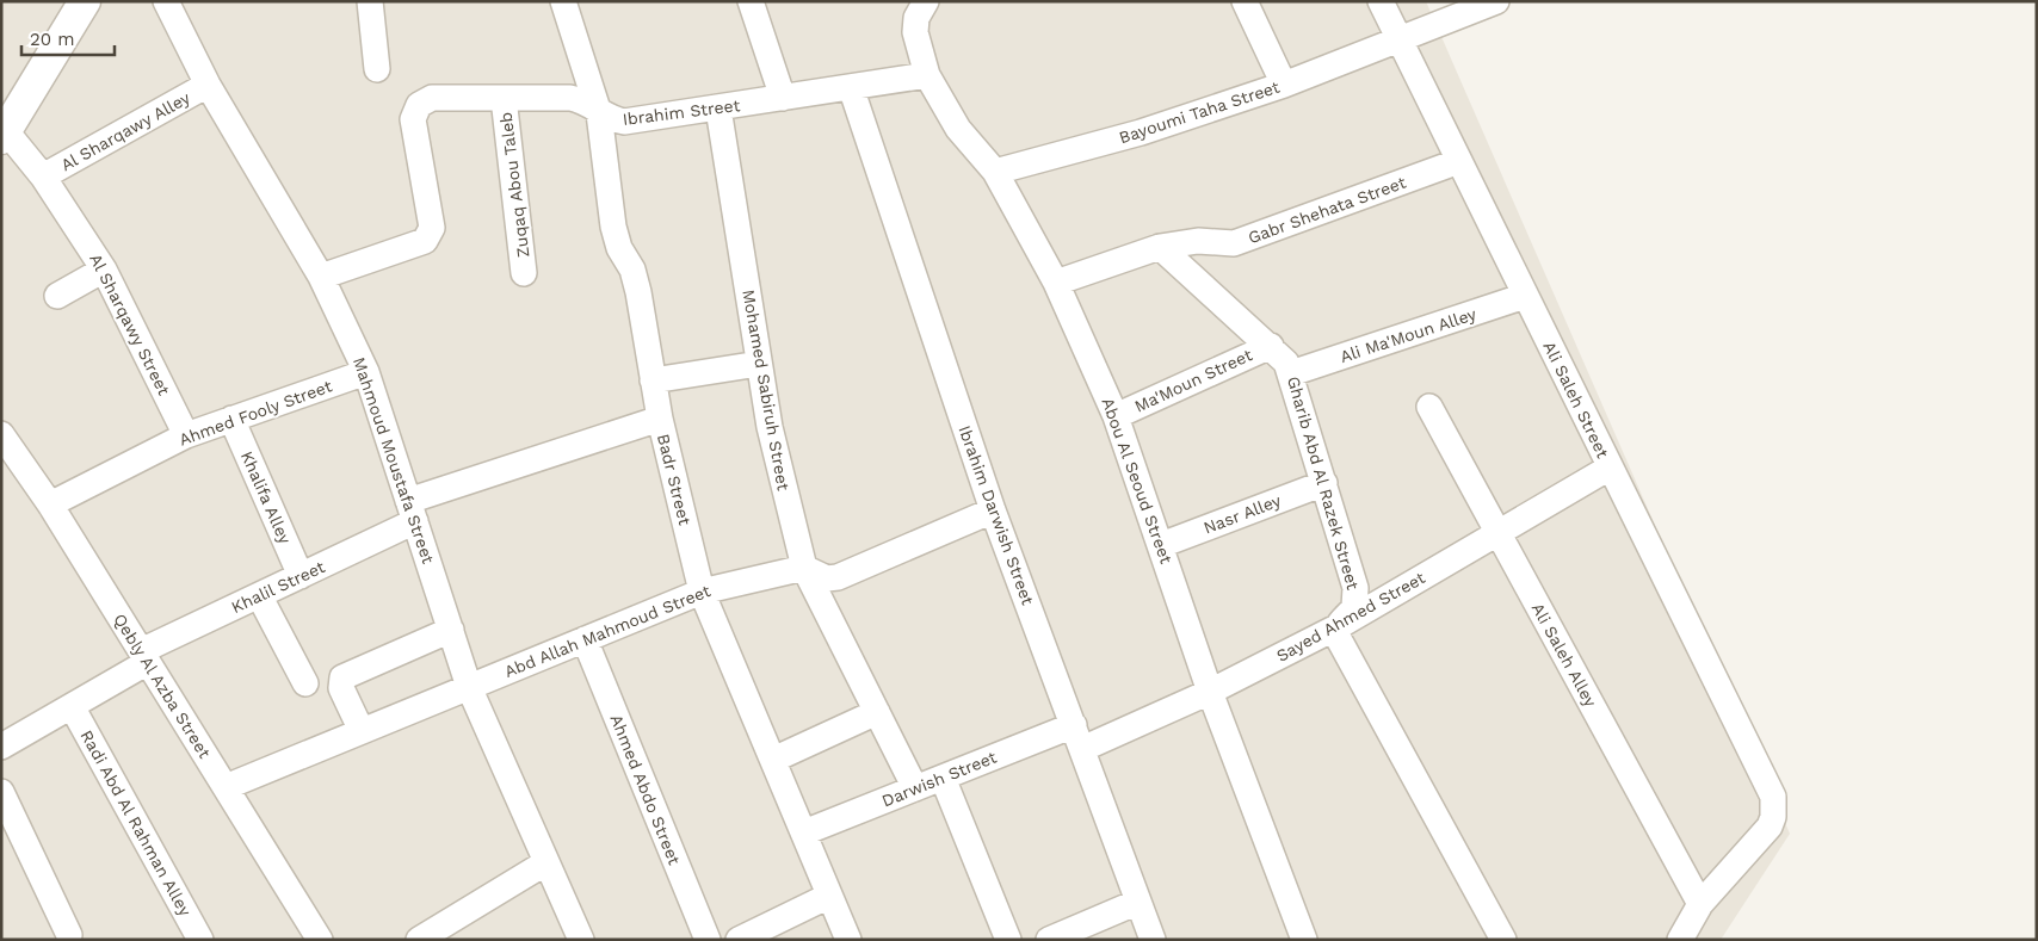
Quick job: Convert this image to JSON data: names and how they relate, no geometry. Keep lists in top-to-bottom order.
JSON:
{
  "streets": {
    "street": [
      "Ibrahim Street",
      "Bayoumi Taha Street",
      "Al Sharqawy Alley",
      "Zuqaq Abou Taleb",
      "Gabr Shehata Street",
      "Al Sharqawy Street",
      "Ali Ma'Moun Alley",
      "Ma'Moun Street",
      "Mohamed Sabiruh Street",
      "Ali Saleh Street",
      "Ahmed Fooly Street",
      "Mahmoud Moustafa Street",
      "Badr Street",
      "Abou Al Seoud Street",
      "Gharib Abd Al Razek Street",
      "Khalifa Alley",
      "Nasr Alley",
      "Ibrahim Darwish Street",
      "Khalil Street",
      "Sayed Ahmed Street",
      "Abd Allah Mahmoud Street",
      "Ali Saleh Alley",
      "Qebly Al Azba Street",
      "Darwish Street",
      "Ahmed Abdo Street",
      "Radi Abd Al Rahman Alley"
    ]
  },
  "crossings": [
    ["Ibrahim Street", "Zuqaq Abou Taleb"],
    ["Ibrahim Street", "Mohamed Sabiruh Street"],
    ["Ibrahim Street", "Mahmoud Moustafa Street"],
    ["Ibrahim Street", "Badr Street"],
    ["Ibrahim Street", "Abou Al Seoud Street"],
    ["Ibrahim Street", "Ibrahim Darwish Street"],
    ["Bayoumi Taha Street", "Ali Saleh Street"],
    ["Bayoumi Taha Street", "Abou Al Seoud Street"],
    ["Al Sharqawy Alley", "Al Sharqawy Street"],
    ["Al Sharqawy Alley", "Mahmoud Moustafa Street"],
    ["Gabr Shehata Street", "Ali Saleh Street"],
    ["Gabr Shehata Street", "Abou Al Seoud Street"],
    ["Gabr Shehata Street", "Gharib Abd Al Razek Street"],
    ["Al Sharqawy Street", "Ahmed Fooly Street"],
    ["Ali Ma'Moun Alley", "Ali Saleh Street"],
    ["Ali Ma'Moun Alley", "Gharib Abd Al Razek Street"],
    ["Ma'Moun Street", "Abou Al Seoud Street"],
    ["Ma'Moun Street", "Gharib Abd Al Razek Street"],
    ["Mohamed Sabiruh Street", "Abd Allah Mahmoud Street"],
    ["Mohamed Sabiruh Street", "Darwish Street"],
    ["Ali Saleh Street", "Sayed Ahmed Street"],
    ["Ali Saleh Street", "Ali Saleh Alley"],
    ["Ahmed Fooly Street", "Mahmoud Moustafa Street"],
    ["Ahmed Fooly Street", "Khalifa Alley"],
    ["Ahmed Fooly Street", "Qebly Al Azba Street"],
    ["Mahmoud Moustafa Street", "Khalil Street"],
    ["Mahmoud Moustafa Street", "Abd Allah Mahmoud Street"],
    ["Badr Street", "Khalil Street"],
    ["Badr Street", "Abd Allah Mahmoud Street"],
    ["Badr Street", "Darwish Street"],
    ["Abou Al Seoud Street", "Nasr Alley"],
    ["Abou Al Seoud Street", "Sayed Ahmed Street"],
    ["Gharib Abd Al Razek Street", "Nasr Alley"],
    ["Gharib Abd Al Razek Street", "Sayed Ahmed Street"],
    ["Khalifa Alley", "Khalil Street"],
    ["Ibrahim Darwish Street", "Sayed Ahmed Street"],
    ["Ibrahim Darwish Street", "Darwish Street"],
    ["Khalil Street", "Qebly Al Azba Street"],
    ["Khalil Street", "Radi Abd Al Rahman Alley"],
    ["Sayed Ahmed Street", "Ali Saleh Alley"],
    ["Sayed Ahmed Street", "Darwish Street"],
    ["Abd Allah Mahmoud Street", "Qebly Al Azba Street"],
    ["Abd Allah Mahmoud Street", "Ahmed Abdo Street"]
  ],
  "scale_bar": "20 m"
}
